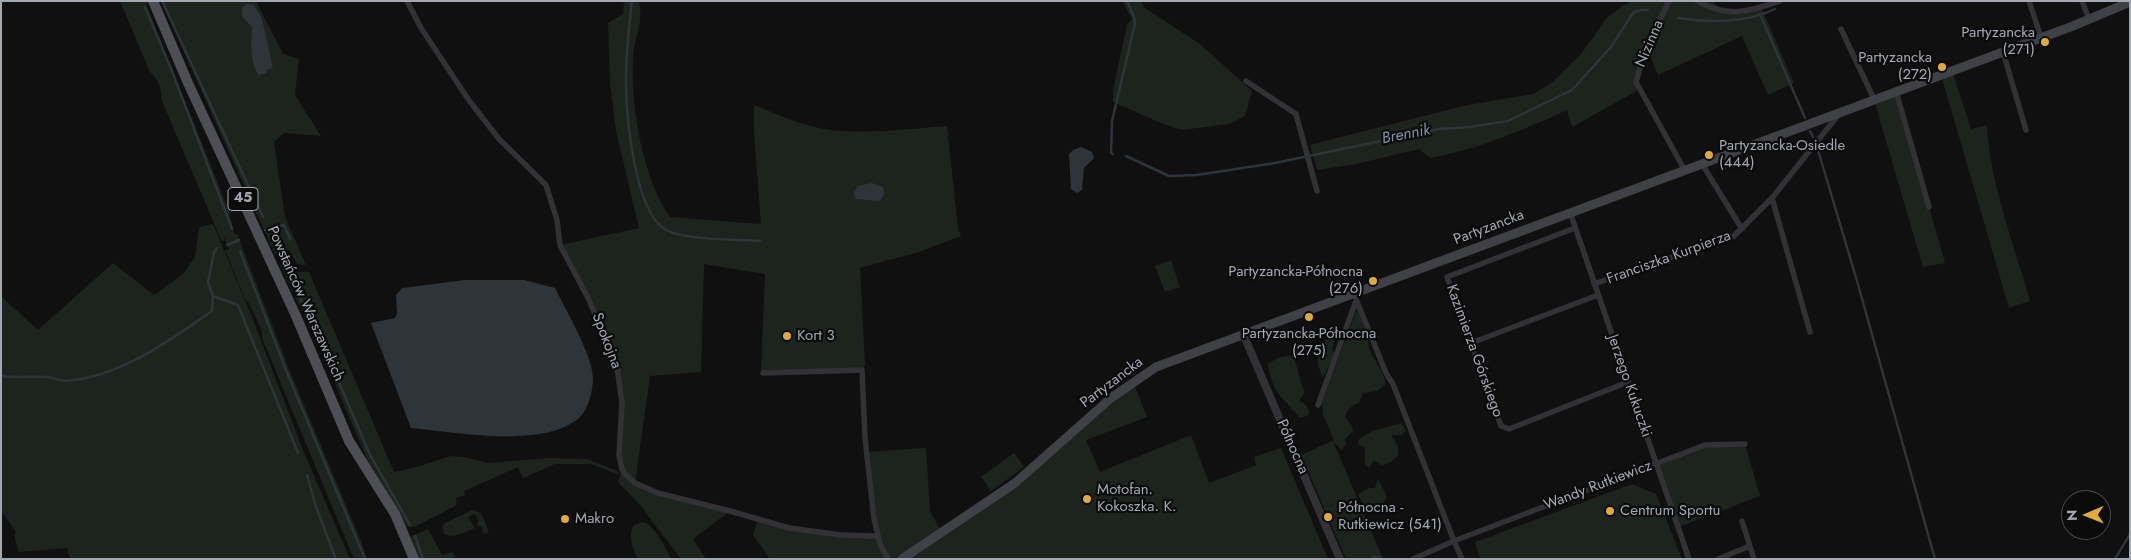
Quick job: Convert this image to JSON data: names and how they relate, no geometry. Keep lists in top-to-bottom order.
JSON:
{
  "streets": {
    "main road": ["45", "Partyzancka", "Powstańców Warszawskich"],
    "street": [
      "Nizinna",
      "Franciszka Kurpierza",
      "Spokojna",
      "Kazimierza Górskiego",
      "Jerzego Kukuczki",
      "Północna",
      "Wandy Rutkiewicz"
    ]
  },
  "crossings": [
    ["Nizinna", "Partyzancka"],
    ["Partyzancka", "Franciszka Kurpierza"],
    ["Partyzancka", "Jerzego Kukuczki"],
    ["Partyzancka", "Północna"],
    ["Franciszka Kurpierza", "Jerzego Kukuczki"],
    ["Kazimierza Górskiego", "Jerzego Kukuczki"],
    ["Jerzego Kukuczki", "Wandy Rutkiewicz"]
  ],
  "water": ["Brennik"],
  "places": [
    "Partyzancka (271)",
    "Partyzancka (272)",
    "Partyzancka-Osiedle (444)",
    "Partyzancka-Północna (276)",
    "Partyzancka-Północna (275)",
    "Kort 3",
    "Motofan. Kokoszka. K.",
    "Centrum Sportu",
    "Północna - Rutkiewicz (541)",
    "Makro"
  ],
  "north": "left"
}
